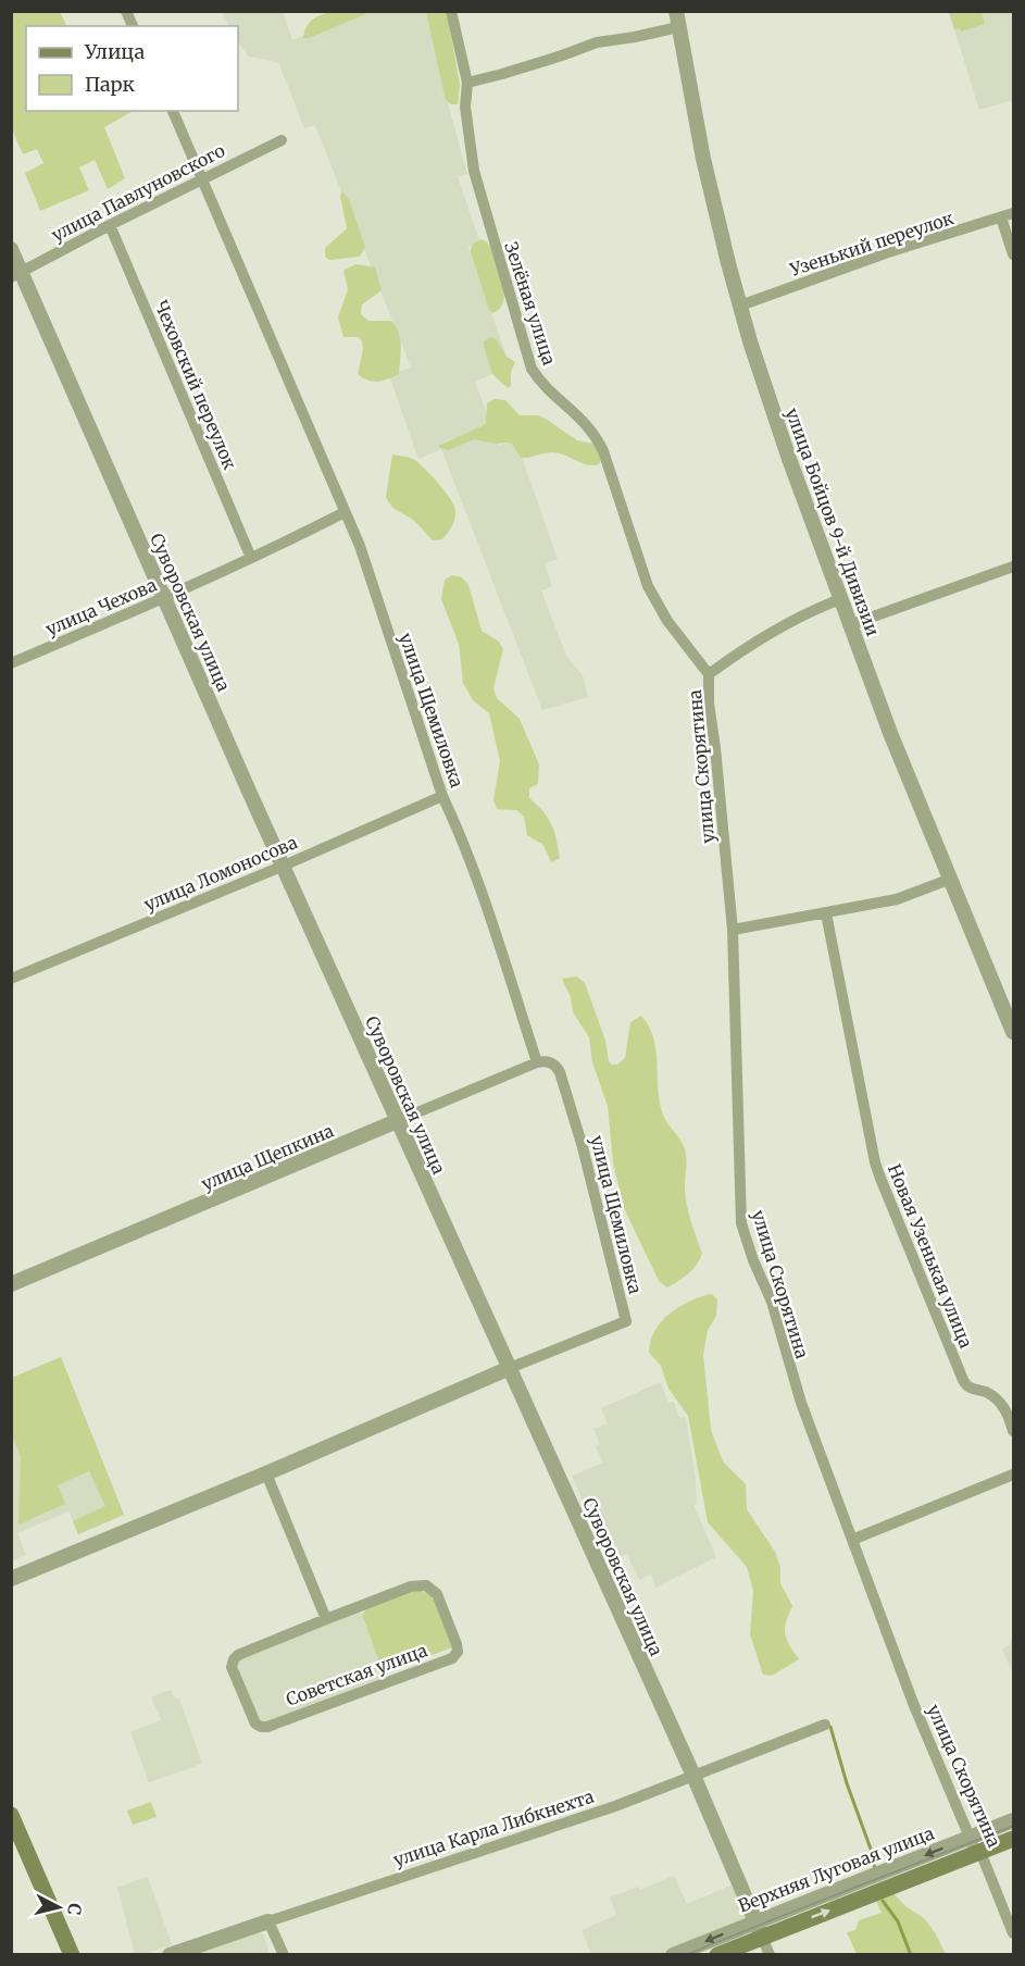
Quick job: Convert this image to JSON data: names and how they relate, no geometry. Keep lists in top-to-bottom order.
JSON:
{
  "streets": {
    "main road": ["Верхняя Луговая улица"],
    "street": [
      "улица Павлуновского",
      "Узенький переулок",
      "Зелёная улица",
      "Чеховский переулок",
      "улица Бойцов 9-й Дивизии",
      "улица Чехова",
      "Суворовская улица",
      "улица Щемиловка",
      "улица Скорятина",
      "улица Ломоносова",
      "улица Щепкина",
      "Новая Узенькая улица",
      "Советская улица",
      "улица Карла Либкнехта"
    ]
  },
  "crossings": [
    ["улица Павлуновского", "Чеховский переулок"],
    ["улица Павлуновского", "Суворовская улица"],
    ["улица Павлуновского", "улица Щемиловка"],
    ["Узенький переулок", "улица Бойцов 9-й Дивизии"],
    ["Зелёная улица", "улица Скорятина"],
    ["Чеховский переулок", "улица Чехова"],
    ["улица Бойцов 9-й Дивизии", "улица Скорятина"],
    ["улица Чехова", "Суворовская улица"],
    ["улица Чехова", "улица Щемиловка"],
    ["Суворовская улица", "улица Щемиловка"],
    ["Суворовская улица", "улица Ломоносова"],
    ["Суворовская улица", "улица Щепкина"],
    ["Суворовская улица", "улица Карла Либкнехта"],
    ["Суворовская улица", "Верхняя Луговая улица"],
    ["улица Щемиловка", "улица Ломоносова"],
    ["улица Щемиловка", "улица Щепкина"],
    ["улица Скорятина", "Верхняя Луговая улица"]
  ],
  "legend": ["Улица", "Парк"],
  "north": "right"
}
